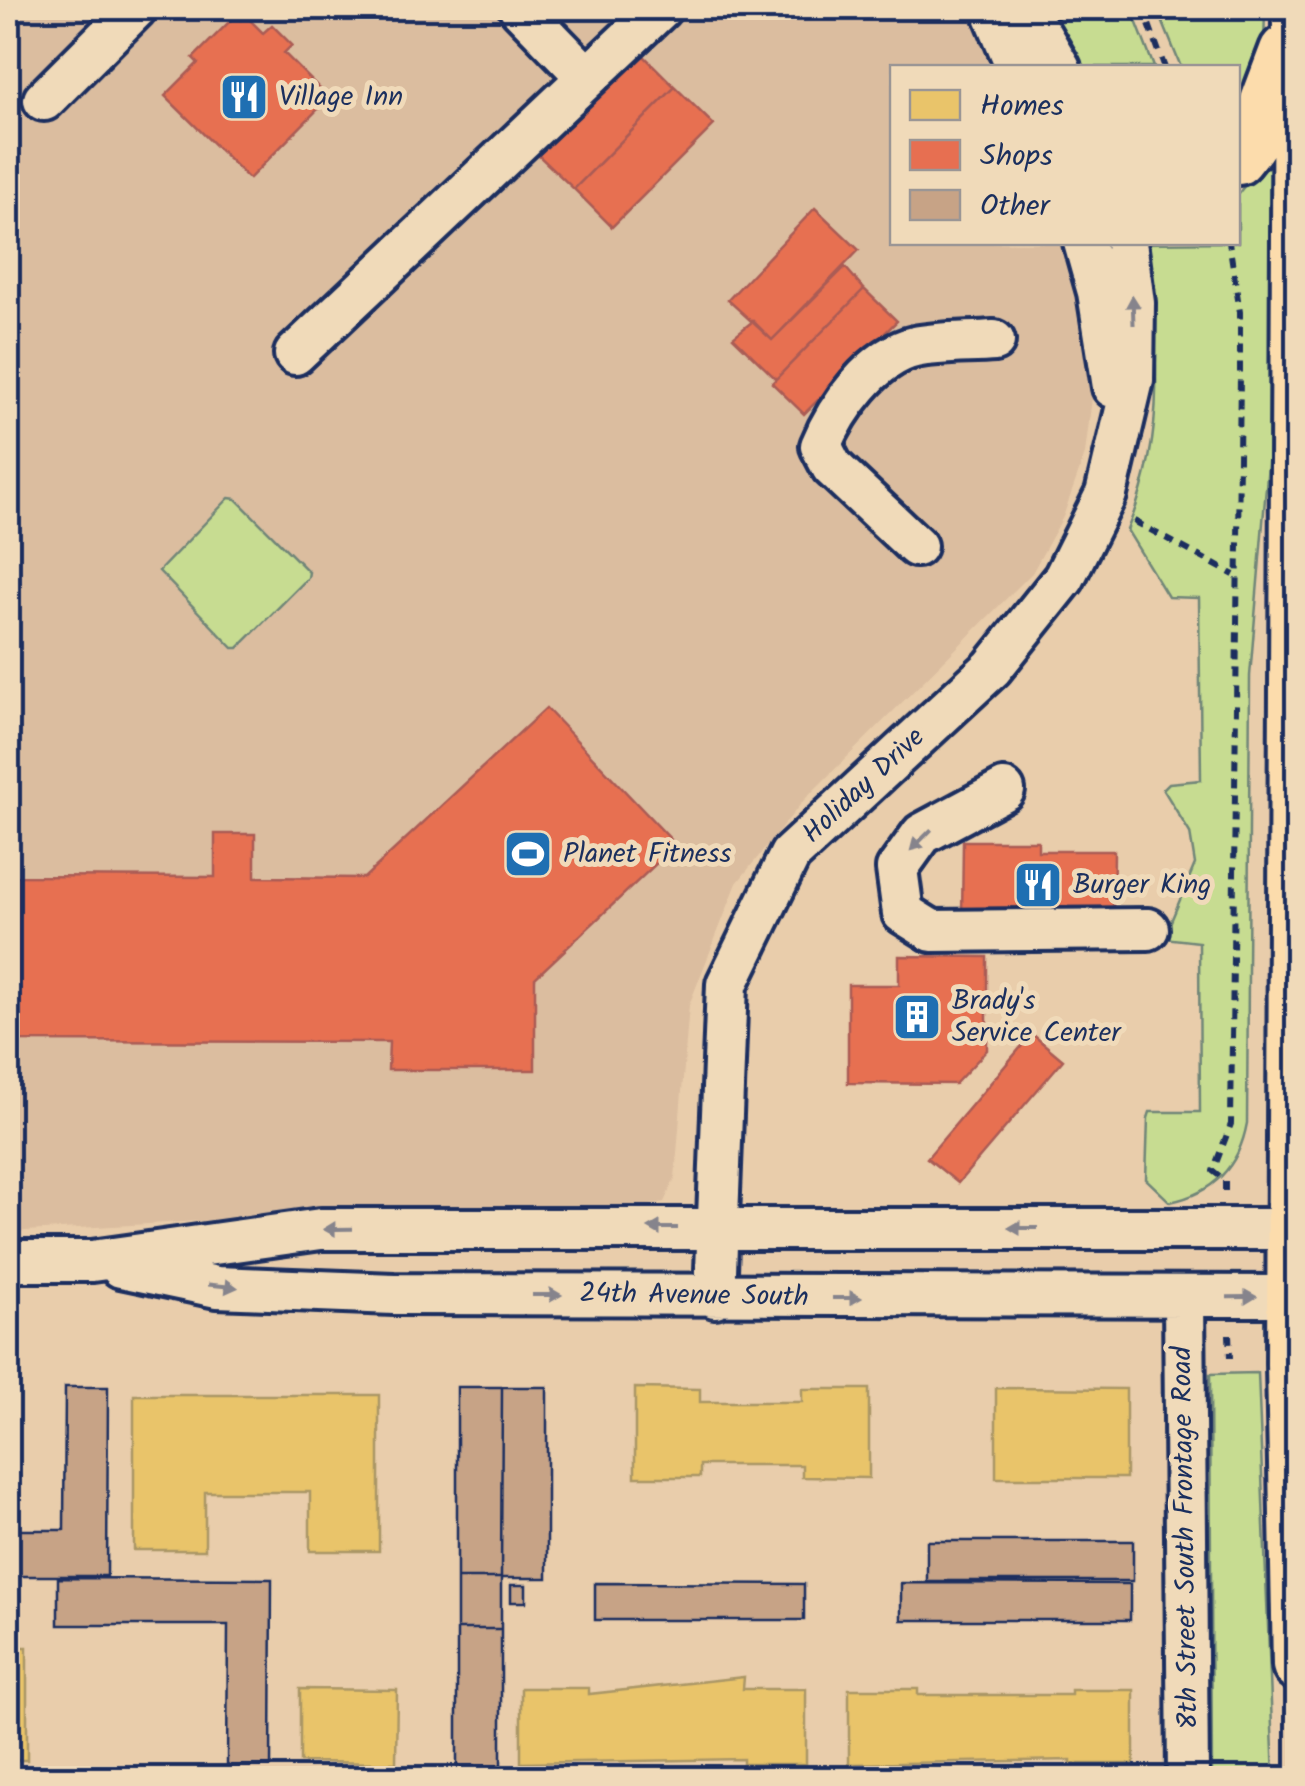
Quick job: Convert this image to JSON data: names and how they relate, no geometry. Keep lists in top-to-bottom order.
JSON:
{
  "streets": {
    "street": ["Holiday Drive", "24th Avenue South", "8th Street South Frontage Road"]
  },
  "crossings": [
    ["Holiday Drive", "24th Avenue South"],
    ["24th Avenue South", "8th Street South Frontage Road"]
  ],
  "places": {
    "restaurant": ["Village Inn", "Burger King"],
    "sports": ["Planet Fitness"],
    "building": ["Brady's Service Center"]
  },
  "legend": ["Homes", "Shops", "Other"]
}
